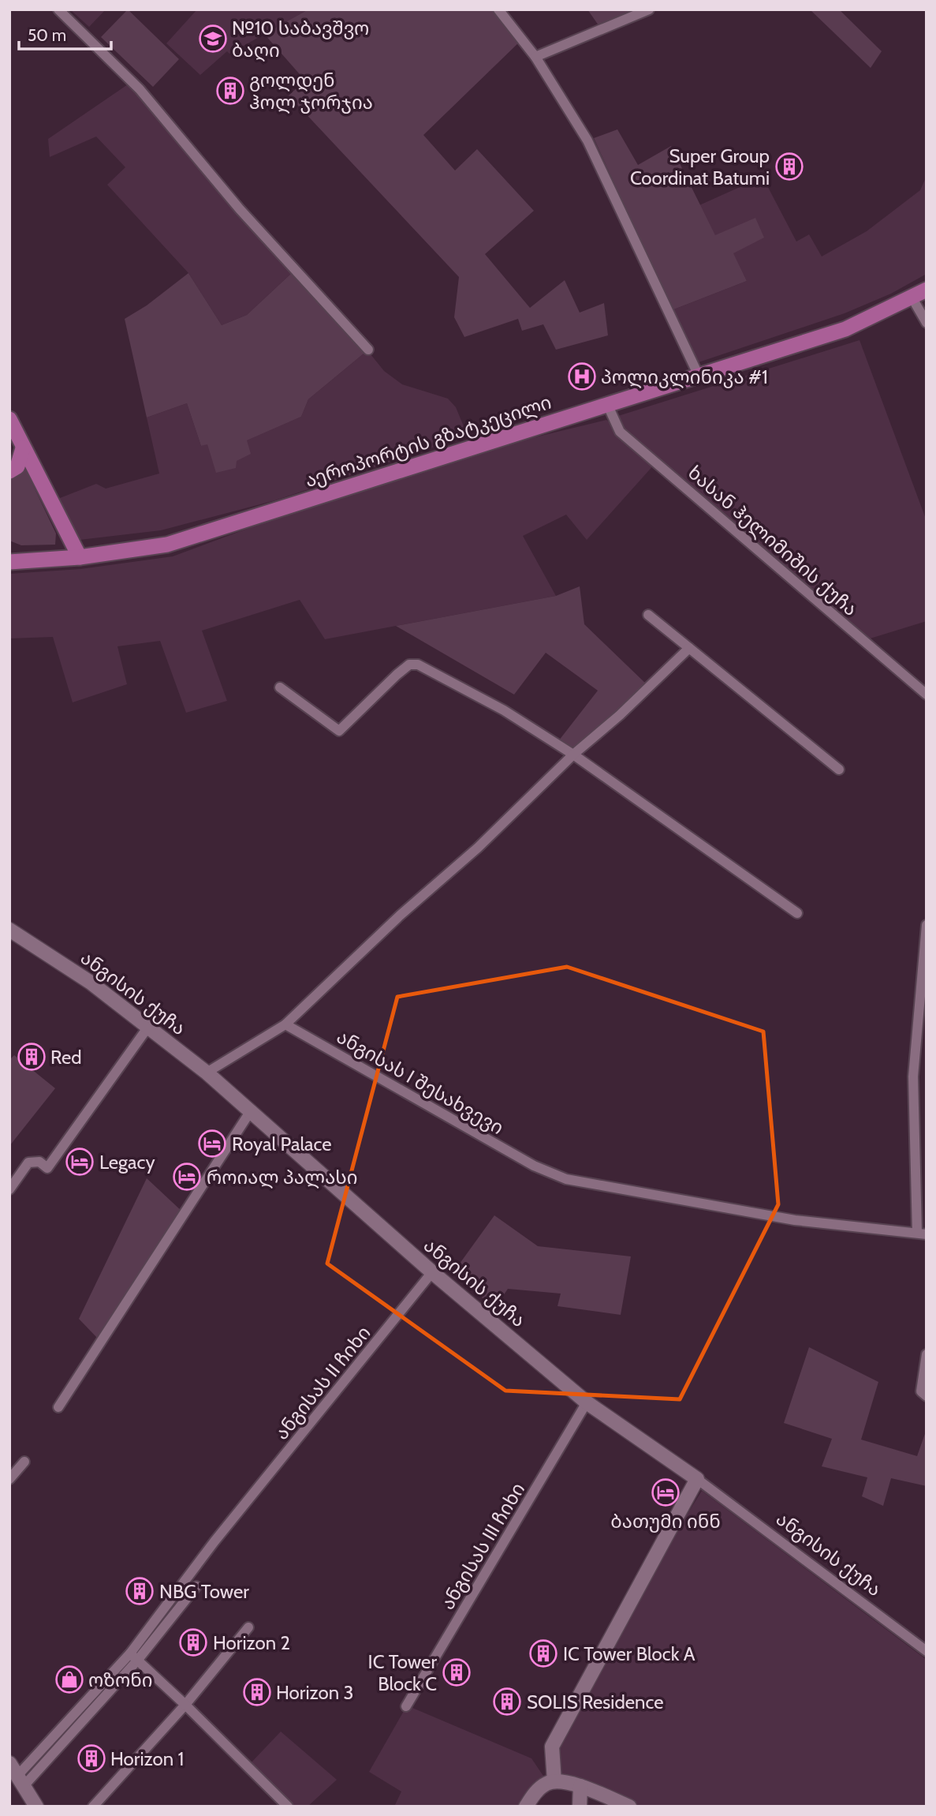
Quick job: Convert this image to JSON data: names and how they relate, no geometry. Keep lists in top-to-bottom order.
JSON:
{
  "streets": {
    "main road": ["აეროპორტის გზატკეცილი"],
    "street": [
      "ხასან ჰელიმიშის ქუჩა",
      "ანგისის ქუჩა",
      "ანგისას I შესახვევი",
      "ანგისას II ჩიხი",
      "ანგისას III ჩიხი"
    ]
  },
  "crossings": [
    ["აეროპორტის გზატკეცილი", "ხასან ჰელიმიშის ქუჩა"],
    ["ანგისის ქუჩა", "ანგისას II ჩიხი"],
    ["ანგისის ქუჩა", "ანგისას III ჩიხი"]
  ],
  "places": {
    "school or university": ["№10 საბავშვო ბაღი"],
    "building": [
      "გოლდენ ჰოლ ჯორჯია",
      "Super Group Coordinat Batumi",
      "Red",
      "NBG Tower",
      "Horizon 2",
      "IC Tower Block A",
      "IC Tower Block C",
      "Horizon 3",
      "SOLIS Residence",
      "Horizon 1"
    ],
    "hospital": ["პოლიკლინიკა #1"],
    "hotel": [
      "Royal Palace",
      "Legacy",
      "როიალ პალასი",
      "ბათუმი ინნ"
    ],
    "shop": ["ოზონი"]
  },
  "scale_bar": "50 m"
}
